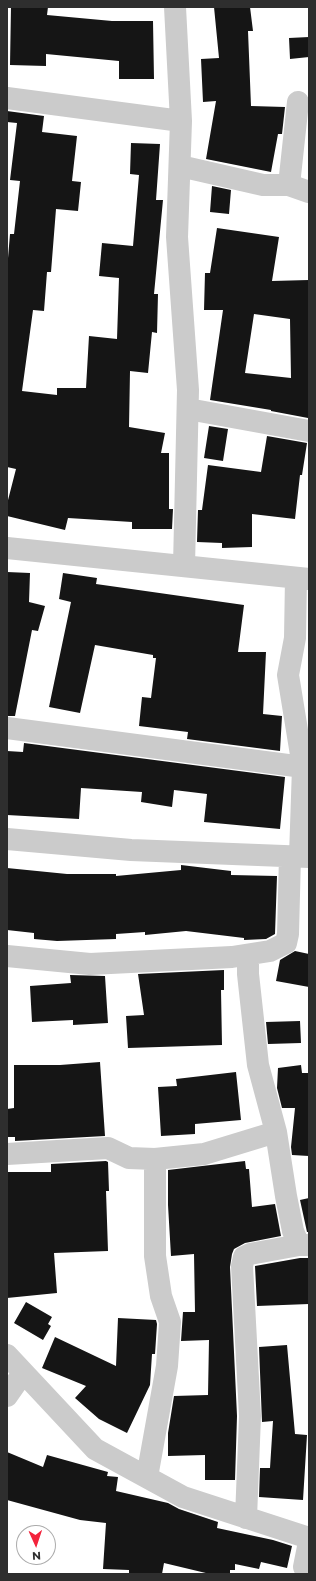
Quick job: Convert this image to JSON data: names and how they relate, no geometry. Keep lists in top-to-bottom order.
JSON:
{
  "north": "bottom"
}
